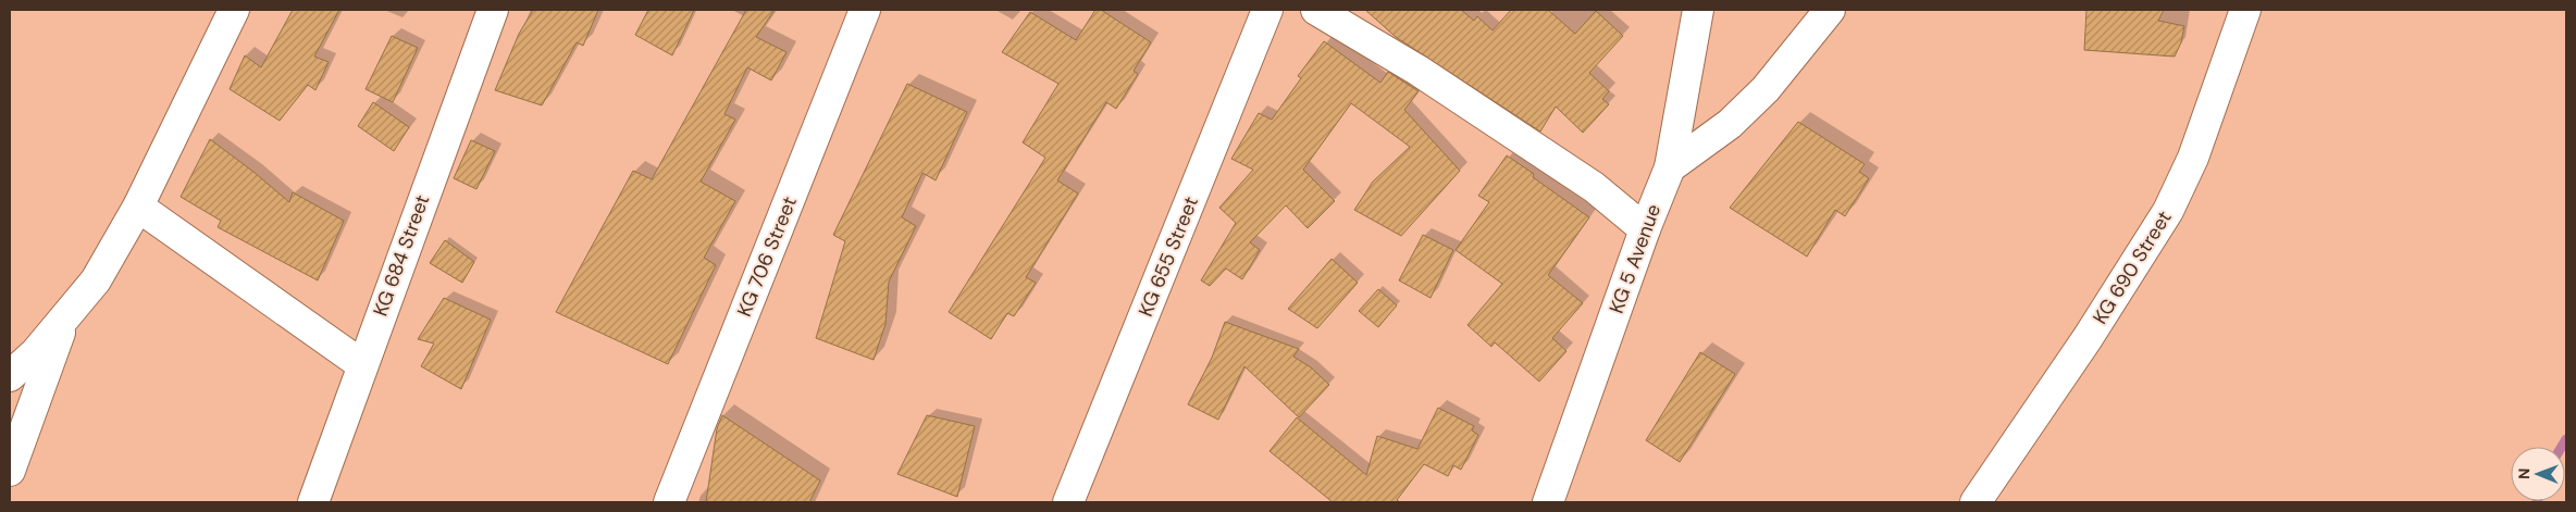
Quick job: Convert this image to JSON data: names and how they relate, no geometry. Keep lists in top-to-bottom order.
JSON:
{
  "streets": {
    "street": [
      "KG 684 Street",
      "KG 706 Street",
      "KG 655 Street",
      "KG 5 Avenue",
      "KG 690 Street"
    ]
  },
  "north": "left"
}
